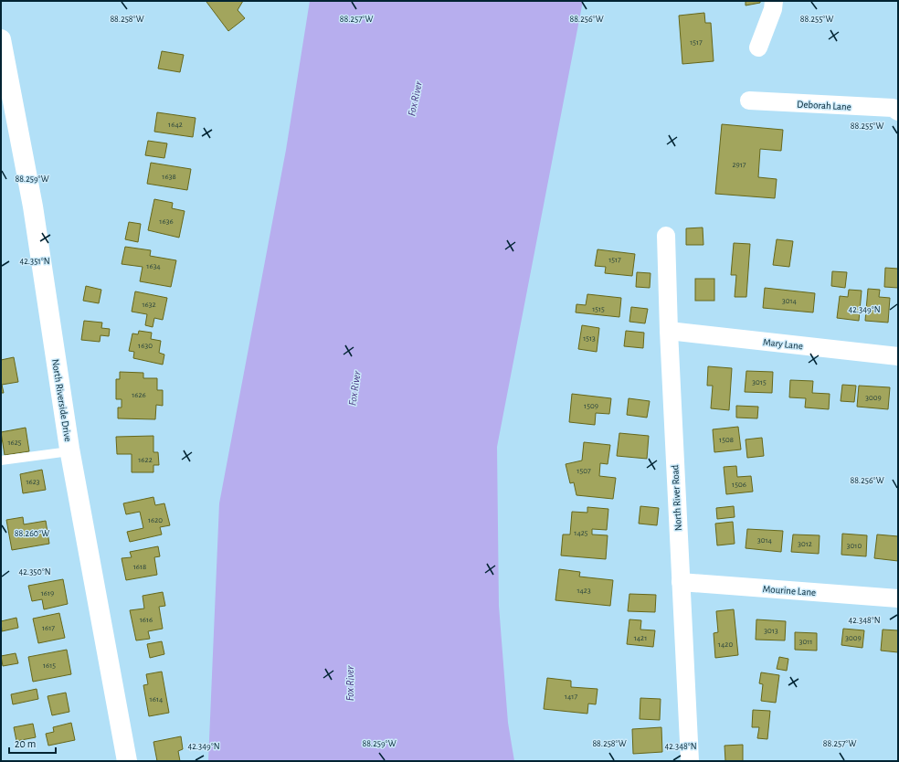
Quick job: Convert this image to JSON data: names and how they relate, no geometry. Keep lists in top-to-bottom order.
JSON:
{
  "streets": {
    "street": [
      "Deborah Lane",
      "Mary Lane",
      "North Riverside Drive",
      "North River Road",
      "Mourine Lane"
    ]
  },
  "crossings": [
    ["Mary Lane", "North River Road"],
    ["North River Road", "Mourine Lane"]
  ],
  "water": ["Fox River"],
  "house_numbers": [
    "1517",
    "1642",
    "2917",
    "1638",
    "1636",
    "1517",
    "1634",
    "3014",
    "1632",
    "1515",
    "1513",
    "1630",
    "3015",
    "1626",
    "3009",
    "1509",
    "1508",
    "1625",
    "1622",
    "1507",
    "1623",
    "1506",
    "1620",
    "1425",
    "3014",
    "3012",
    "3010",
    "1618",
    "1423",
    "1619",
    "1616",
    "1617",
    "3013",
    "1421",
    "3009",
    "3011",
    "1420",
    "1615",
    "1417",
    "1614"
  ],
  "scale_bar": "20 m",
  "coordinates": [
    "88.258°W",
    "88.257°W",
    "88.256°W",
    "88.255°W",
    "88.259°W",
    "42.351°N",
    "42.349°N",
    "88.260°W",
    "42.350°N",
    "42.348°N"
  ]
}
